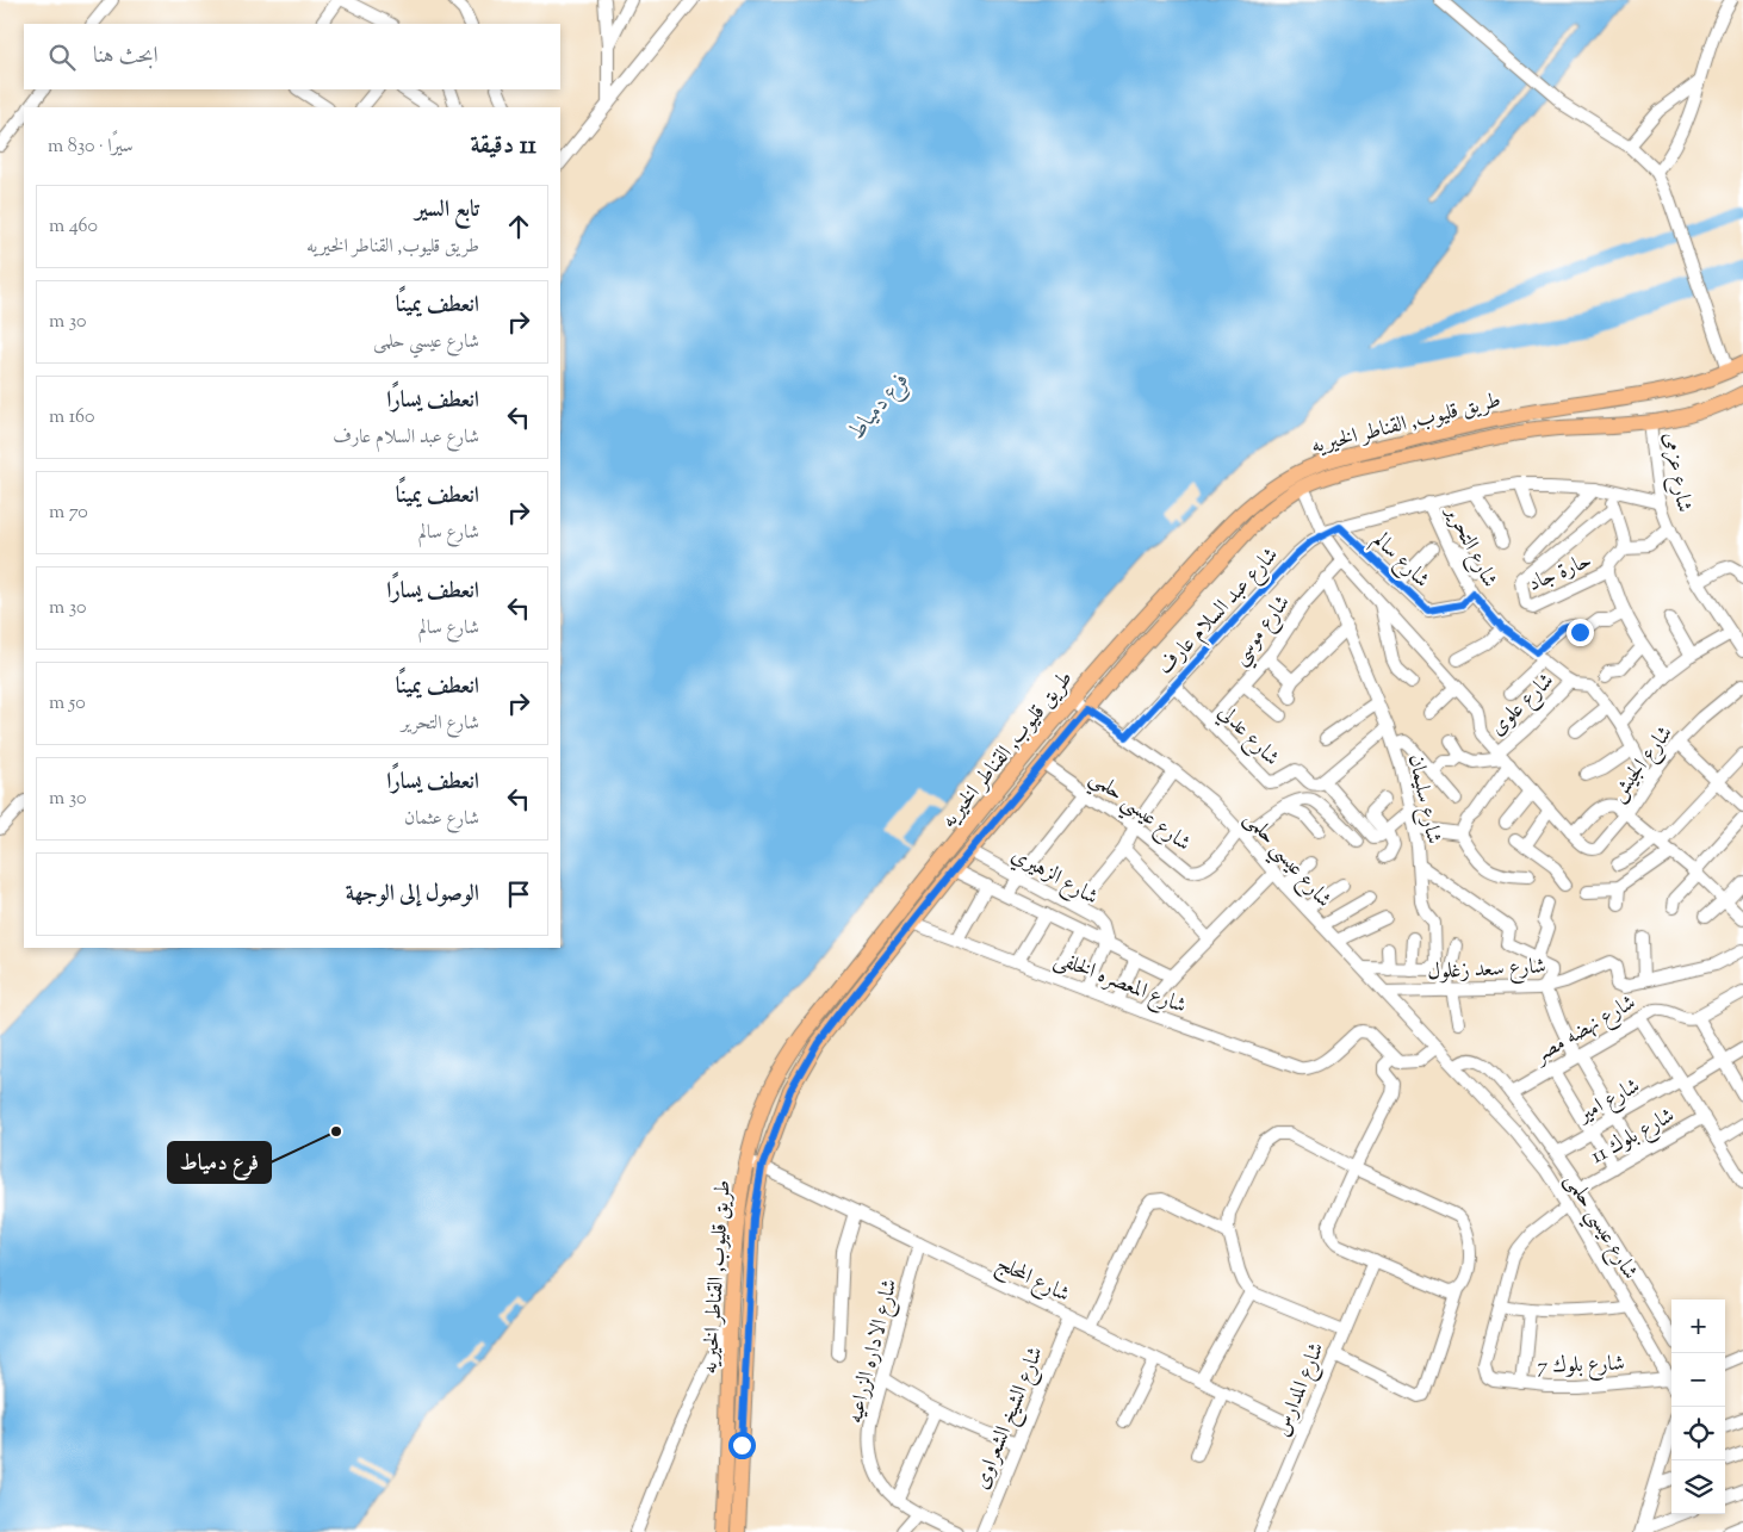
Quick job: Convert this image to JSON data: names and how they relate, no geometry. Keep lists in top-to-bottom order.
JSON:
{
  "streets": {
    "main road": ["طريق قليوب, القناطر الخيريه"],
    "street": [
      "شارع عزمى",
      "شارع التحرير",
      "شارع سالم",
      "حارة جاد",
      "شارع عبد السلام عارف",
      "شارع موسي",
      "شارع علوى",
      "شارع عدلي",
      "شارع الجيش",
      "شارع سليمان",
      "شارع عيسي حلمي",
      "شارع عيسي حلمى",
      "شارع الزهيري",
      "شارع سعد زغلول",
      "شارع المعصره الخلفى",
      "شارع نهضه مصر",
      "شارع امير",
      "شارع بلوك 11",
      "شارع المحلج",
      "شارع الاداره الزراعيه",
      "شارع بلوك 7",
      "شارع المدارس",
      "شارع الشيخ الشعراوى"
    ]
  },
  "crossings": [
    ["طريق قليوب, القناطر الخيريه", "شارع عزمى"],
    ["طريق قليوب, القناطر الخيريه", "شارع عيسي حلمي"],
    ["طريق قليوب, القناطر الخيريه", "شارع عيسي حلمى"],
    ["طريق قليوب, القناطر الخيريه", "شارع الزهيري"],
    ["طريق قليوب, القناطر الخيريه", "شارع المعصره الخلفى"],
    ["طريق قليوب, القناطر الخيريه", "شارع المحلج"],
    ["شارع عزمى", "شارع عبد السلام عارف"],
    ["شارع التحرير", "شارع سالم"],
    ["شارع التحرير", "شارع عبد السلام عارف"],
    ["شارع التحرير", "شارع علوى"],
    ["شارع التحرير", "شارع الجيش"],
    ["شارع سالم", "شارع عبد السلام عارف"],
    ["شارع عبد السلام عارف", "شارع عدلي"],
    ["شارع عبد السلام عارف", "شارع عيسي حلمى"],
    ["شارع موسي", "شارع عدلي"],
    ["شارع موسي", "شارع سليمان"],
    ["شارع سليمان", "شارع عيسي حلمى"],
    ["شارع عيسي حلمي", "شارع عيسي حلمى"],
    ["شارع عيسي حلمى", "شارع سعد زغلول"],
    ["شارع عيسي حلمى", "شارع نهضه مصر"],
    ["شارع عيسي حلمى", "شارع امير"],
    ["شارع عيسي حلمى", "شارع بلوك 11"],
    ["شارع المحلج", "شارع الاداره الزراعيه"],
    ["شارع المحلج", "شارع المدارس"],
    ["شارع المحلج", "شارع الشيخ الشعراوى"]
  ],
  "water": ["فرع دمياط"],
  "places": ["فرع دمياط"],
  "page": {
    "search": "ابحث هنا",
    "heading": ["11 دقيقة", "سيرًا · 830 m"],
    "list": [
      ["تابع السير", "طريق قليوب, القناطر الخيريه", "460 m"],
      ["انعطف يمينًا", "شارع عيسي حلمى", "30 m"],
      ["انعطف يسارًا", "شارع عبد السلام عارف", "160 m"],
      ["انعطف يمينًا", "شارع سالم", "70 m"],
      ["انعطف يسارًا", "شارع سالم", "30 m"],
      ["انعطف يمينًا", "شارع التحرير", "50 m"],
      ["انعطف يسارًا", "شارع عثمان", "30 m"],
      "الوصول إلى الوجهة"
    ],
    "map_buttons": ["+", "−"]
  }
}
